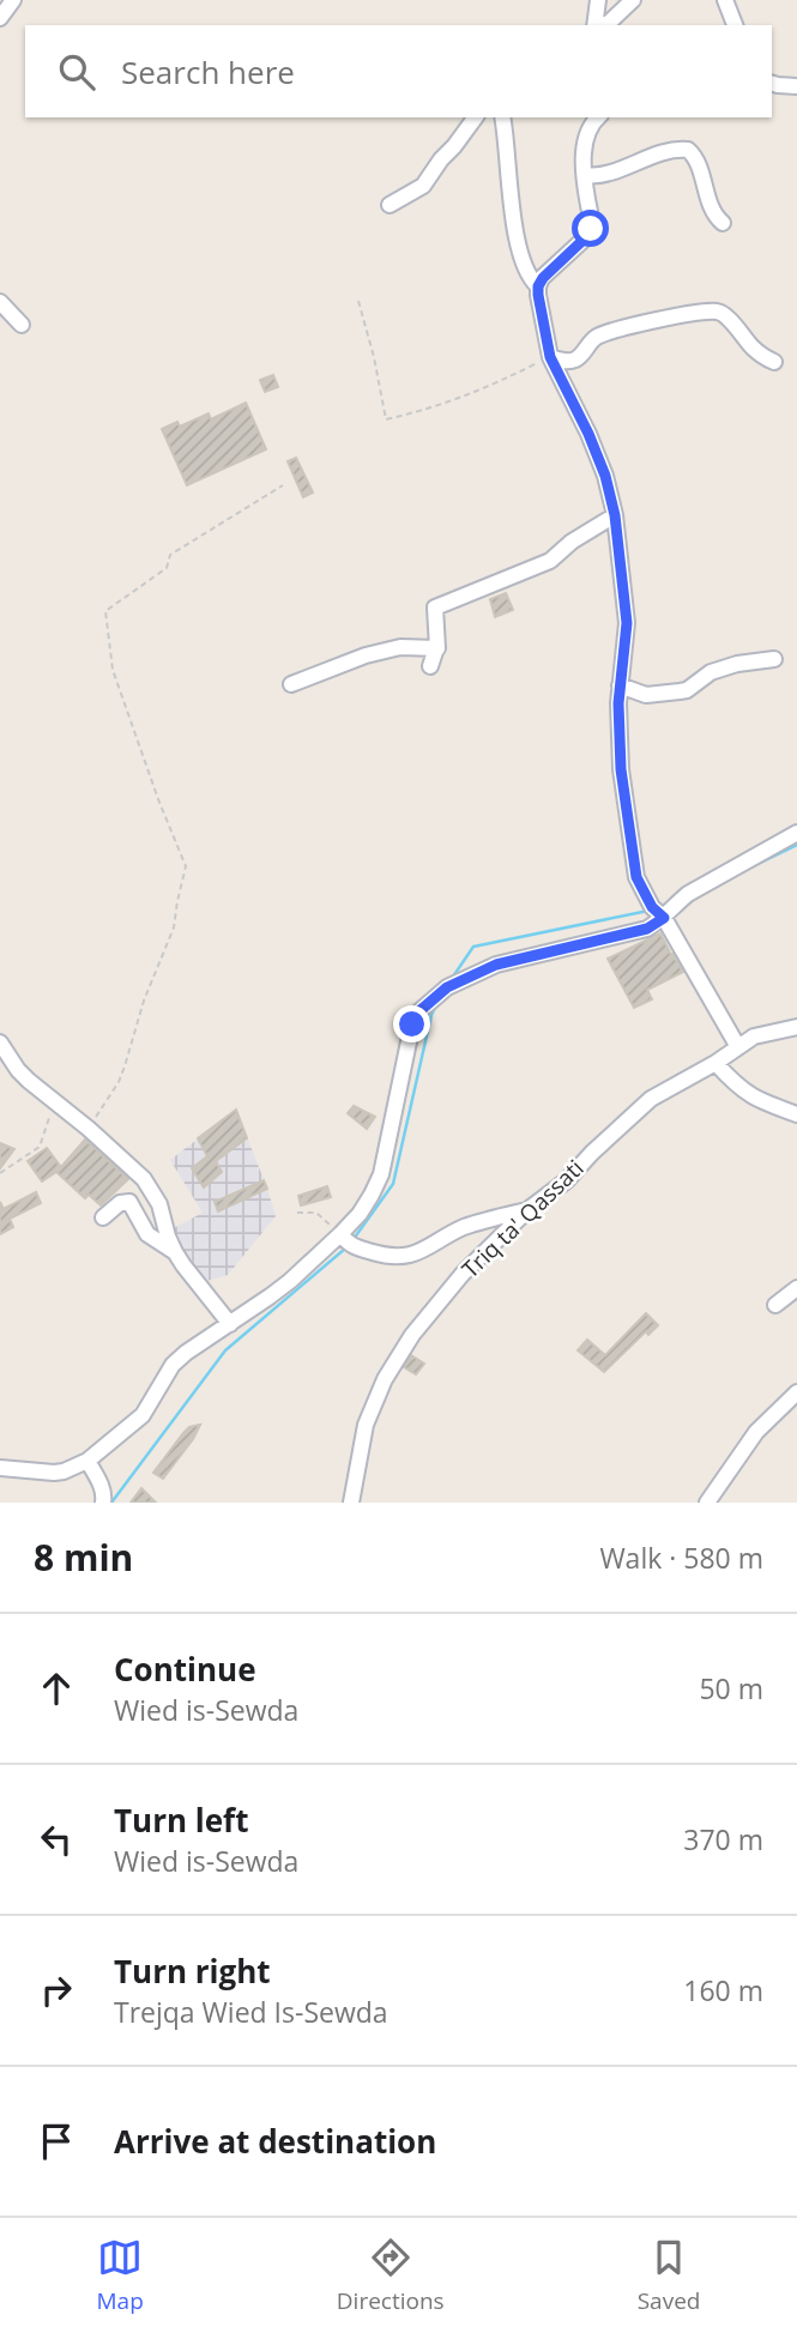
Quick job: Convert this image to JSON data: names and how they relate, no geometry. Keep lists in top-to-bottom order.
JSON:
{
  "streets": {
    "street": ["Triq ta' Qassati"]
  },
  "page": {
    "search": "Search here",
    "heading": ["8 min", "Walk · 580 m"],
    "list": [
      ["Continue", "Wied is-Sewda", "50 m"],
      ["Turn left", "Wied is-Sewda", "370 m"],
      ["Turn right", "Trejqa Wied Is-Sewda", "160 m"],
      "Arrive at destination"
    ],
    "nav": ["Map", "Directions", "Saved"]
  }
}
